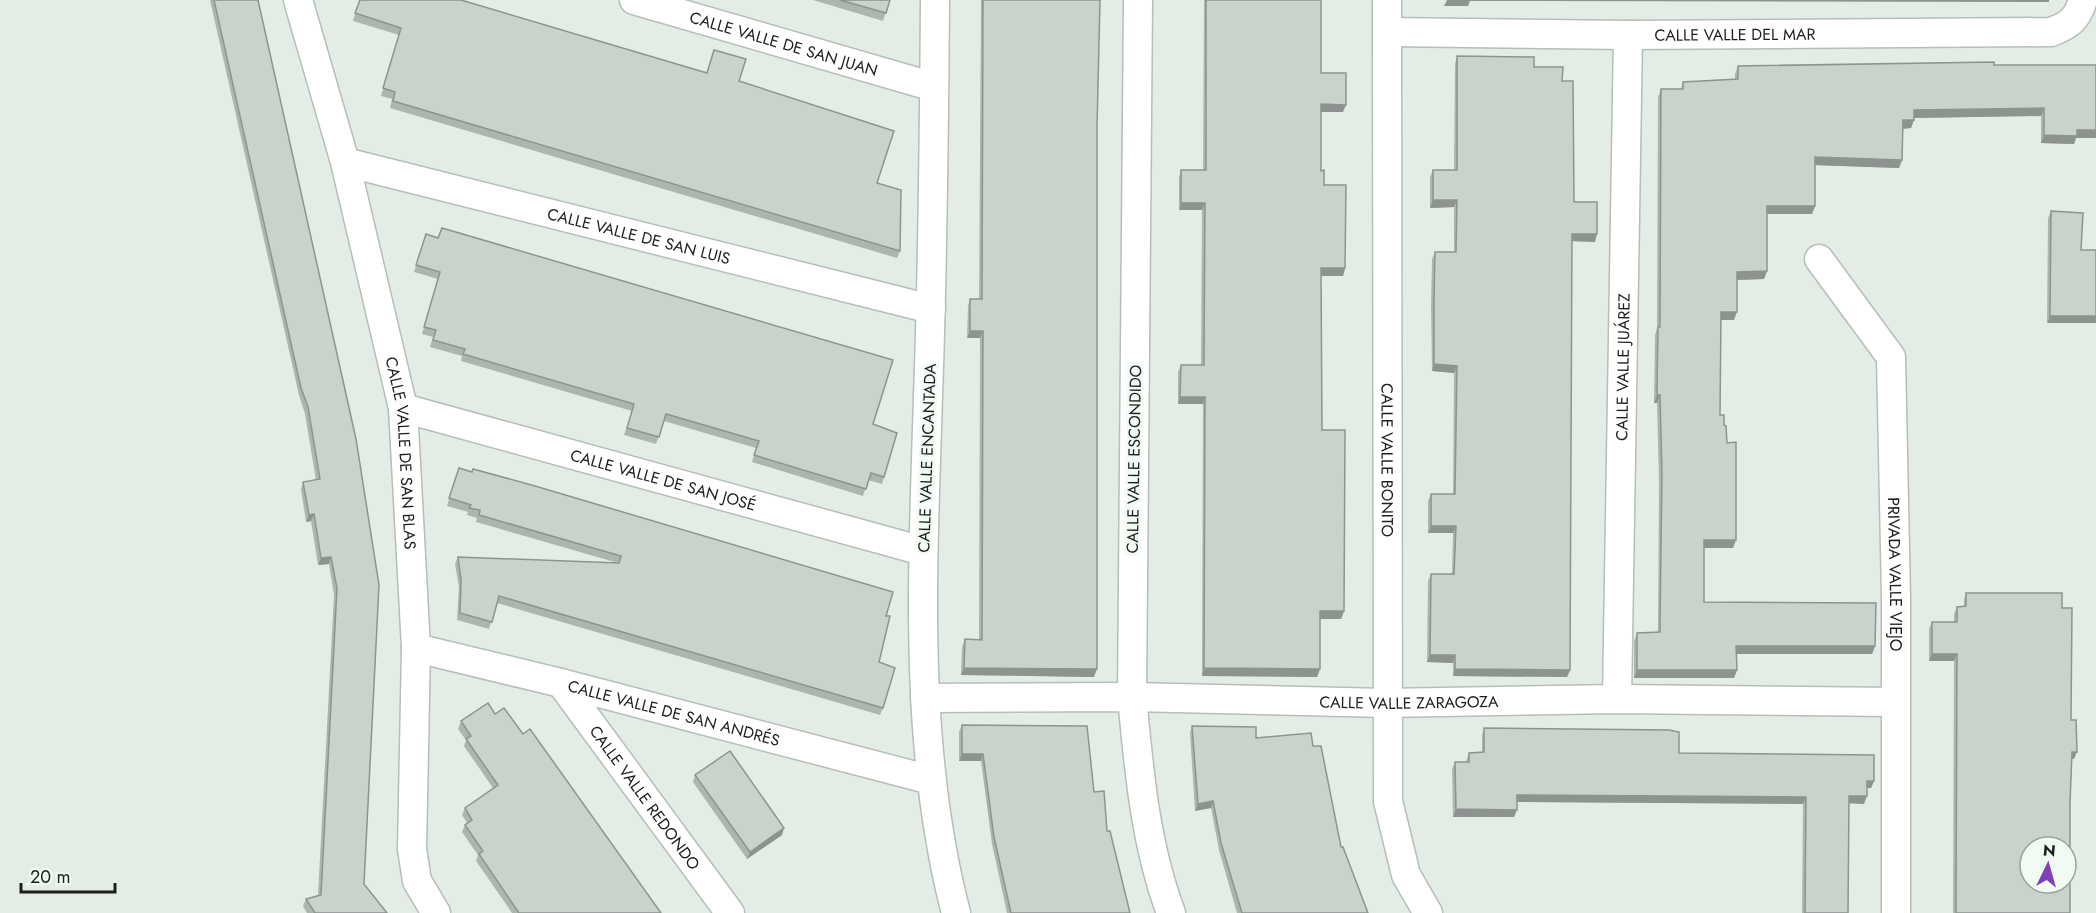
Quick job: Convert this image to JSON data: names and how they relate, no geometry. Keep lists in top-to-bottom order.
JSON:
{
  "streets": {
    "street": [
      "CALLE VALLE DEL MAR",
      "CALLE VALLE DE SAN JUAN",
      "CALLE VALLE DE SAN LUIS",
      "CALLE VALLE JUÁREZ",
      "CALLE VALLE DE SAN BLAS",
      "CALLE VALLE ENCANTADA",
      "CALLE VALLE ESCONDIDO",
      "CALLE VALLE BONITO",
      "CALLE VALLE DE SAN JOSÉ",
      "PRIVADA VALLE VIEJO",
      "CALLE VALLE ZARAGOZA",
      "CALLE VALLE DE SAN ANDRÉS",
      "CALLE VALLE REDONDO"
    ]
  },
  "crossings": [
    ["CALLE VALLE DEL MAR", "CALLE VALLE JUÁREZ"],
    ["CALLE VALLE DEL MAR", "CALLE VALLE BONITO"],
    ["CALLE VALLE DE SAN JUAN", "CALLE VALLE ENCANTADA"],
    ["CALLE VALLE DE SAN LUIS", "CALLE VALLE DE SAN BLAS"],
    ["CALLE VALLE DE SAN LUIS", "CALLE VALLE ENCANTADA"],
    ["CALLE VALLE JUÁREZ", "CALLE VALLE ZARAGOZA"],
    ["CALLE VALLE DE SAN BLAS", "CALLE VALLE DE SAN JOSÉ"],
    ["CALLE VALLE DE SAN BLAS", "CALLE VALLE DE SAN ANDRÉS"],
    ["CALLE VALLE ENCANTADA", "CALLE VALLE DE SAN JOSÉ"],
    ["CALLE VALLE ENCANTADA", "CALLE VALLE ZARAGOZA"],
    ["CALLE VALLE ENCANTADA", "CALLE VALLE DE SAN ANDRÉS"],
    ["CALLE VALLE ESCONDIDO", "CALLE VALLE ZARAGOZA"],
    ["CALLE VALLE BONITO", "CALLE VALLE ZARAGOZA"],
    ["PRIVADA VALLE VIEJO", "CALLE VALLE ZARAGOZA"],
    ["CALLE VALLE DE SAN ANDRÉS", "CALLE VALLE REDONDO"]
  ],
  "scale_bar": "20 m",
  "north": "top"
}
